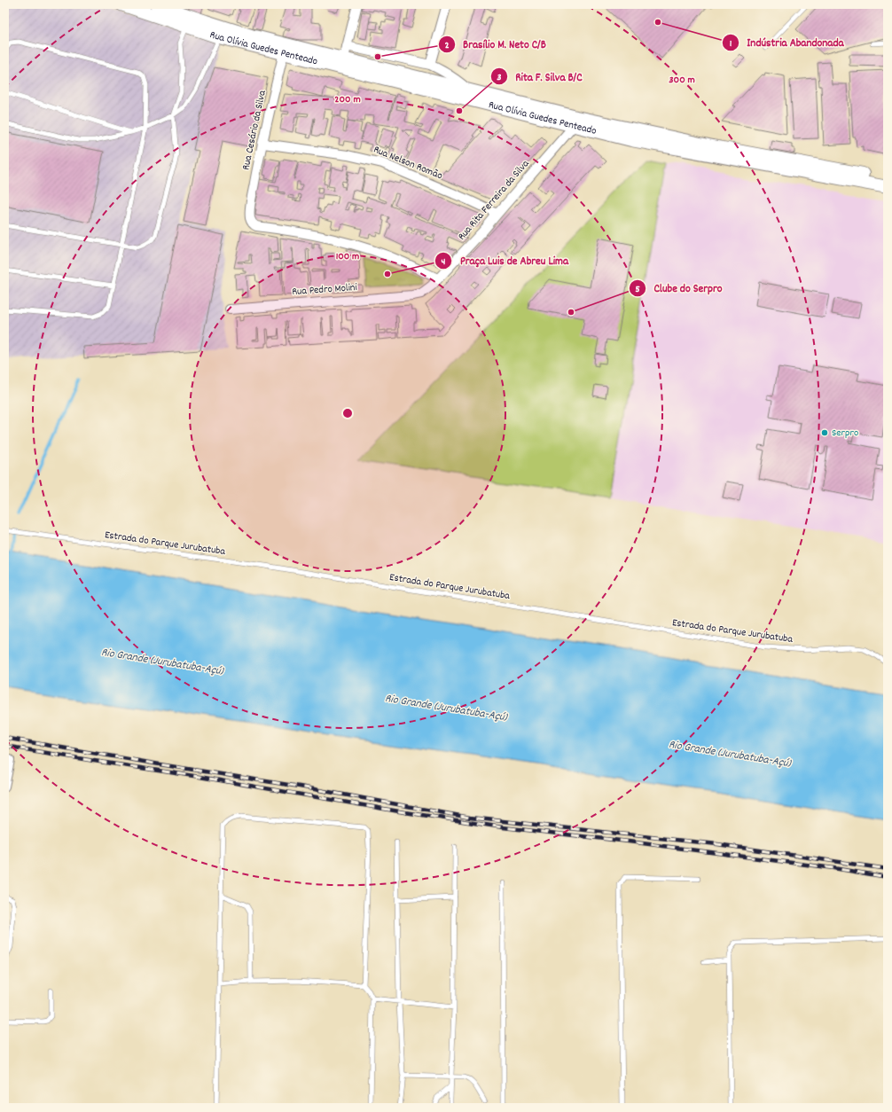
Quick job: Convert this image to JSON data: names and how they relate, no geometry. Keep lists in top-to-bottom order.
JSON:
{
  "streets": {
    "main road": ["Rua Olívia Guedes Penteado"],
    "street": [
      "Rua Cesário da Silva",
      "Rua Nelson Romão",
      "Rua Rita Ferreira da Silva",
      "Rua Pedro Molini"
    ],
    "lane": ["Estrada do Parque Jurubatuba"]
  },
  "crossings": [
    ["Rua Olívia Guedes Penteado", "Rua Cesário da Silva"],
    ["Rua Olívia Guedes Penteado", "Rua Rita Ferreira da Silva"],
    ["Rua Cesário da Silva", "Rua Nelson Romão"],
    ["Rua Cesário da Silva", "Rua Rita Ferreira da Silva"],
    ["Rua Nelson Romão", "Rua Rita Ferreira da Silva"],
    ["Rua Rita Ferreira da Silva", "Rua Pedro Molini"]
  ],
  "water": ["Rio Grande (Jurubatuba-Açú)"],
  "places": [
    "Indústria Abandonada",
    "Brasílio M. Neto C/B",
    "Rita F. Silva B/C",
    "Praça Luis de Abreu Lima",
    "Clube do Serpro",
    "Serpro"
  ],
  "rings": ["300 m", "200 m", "100 m"]
}
